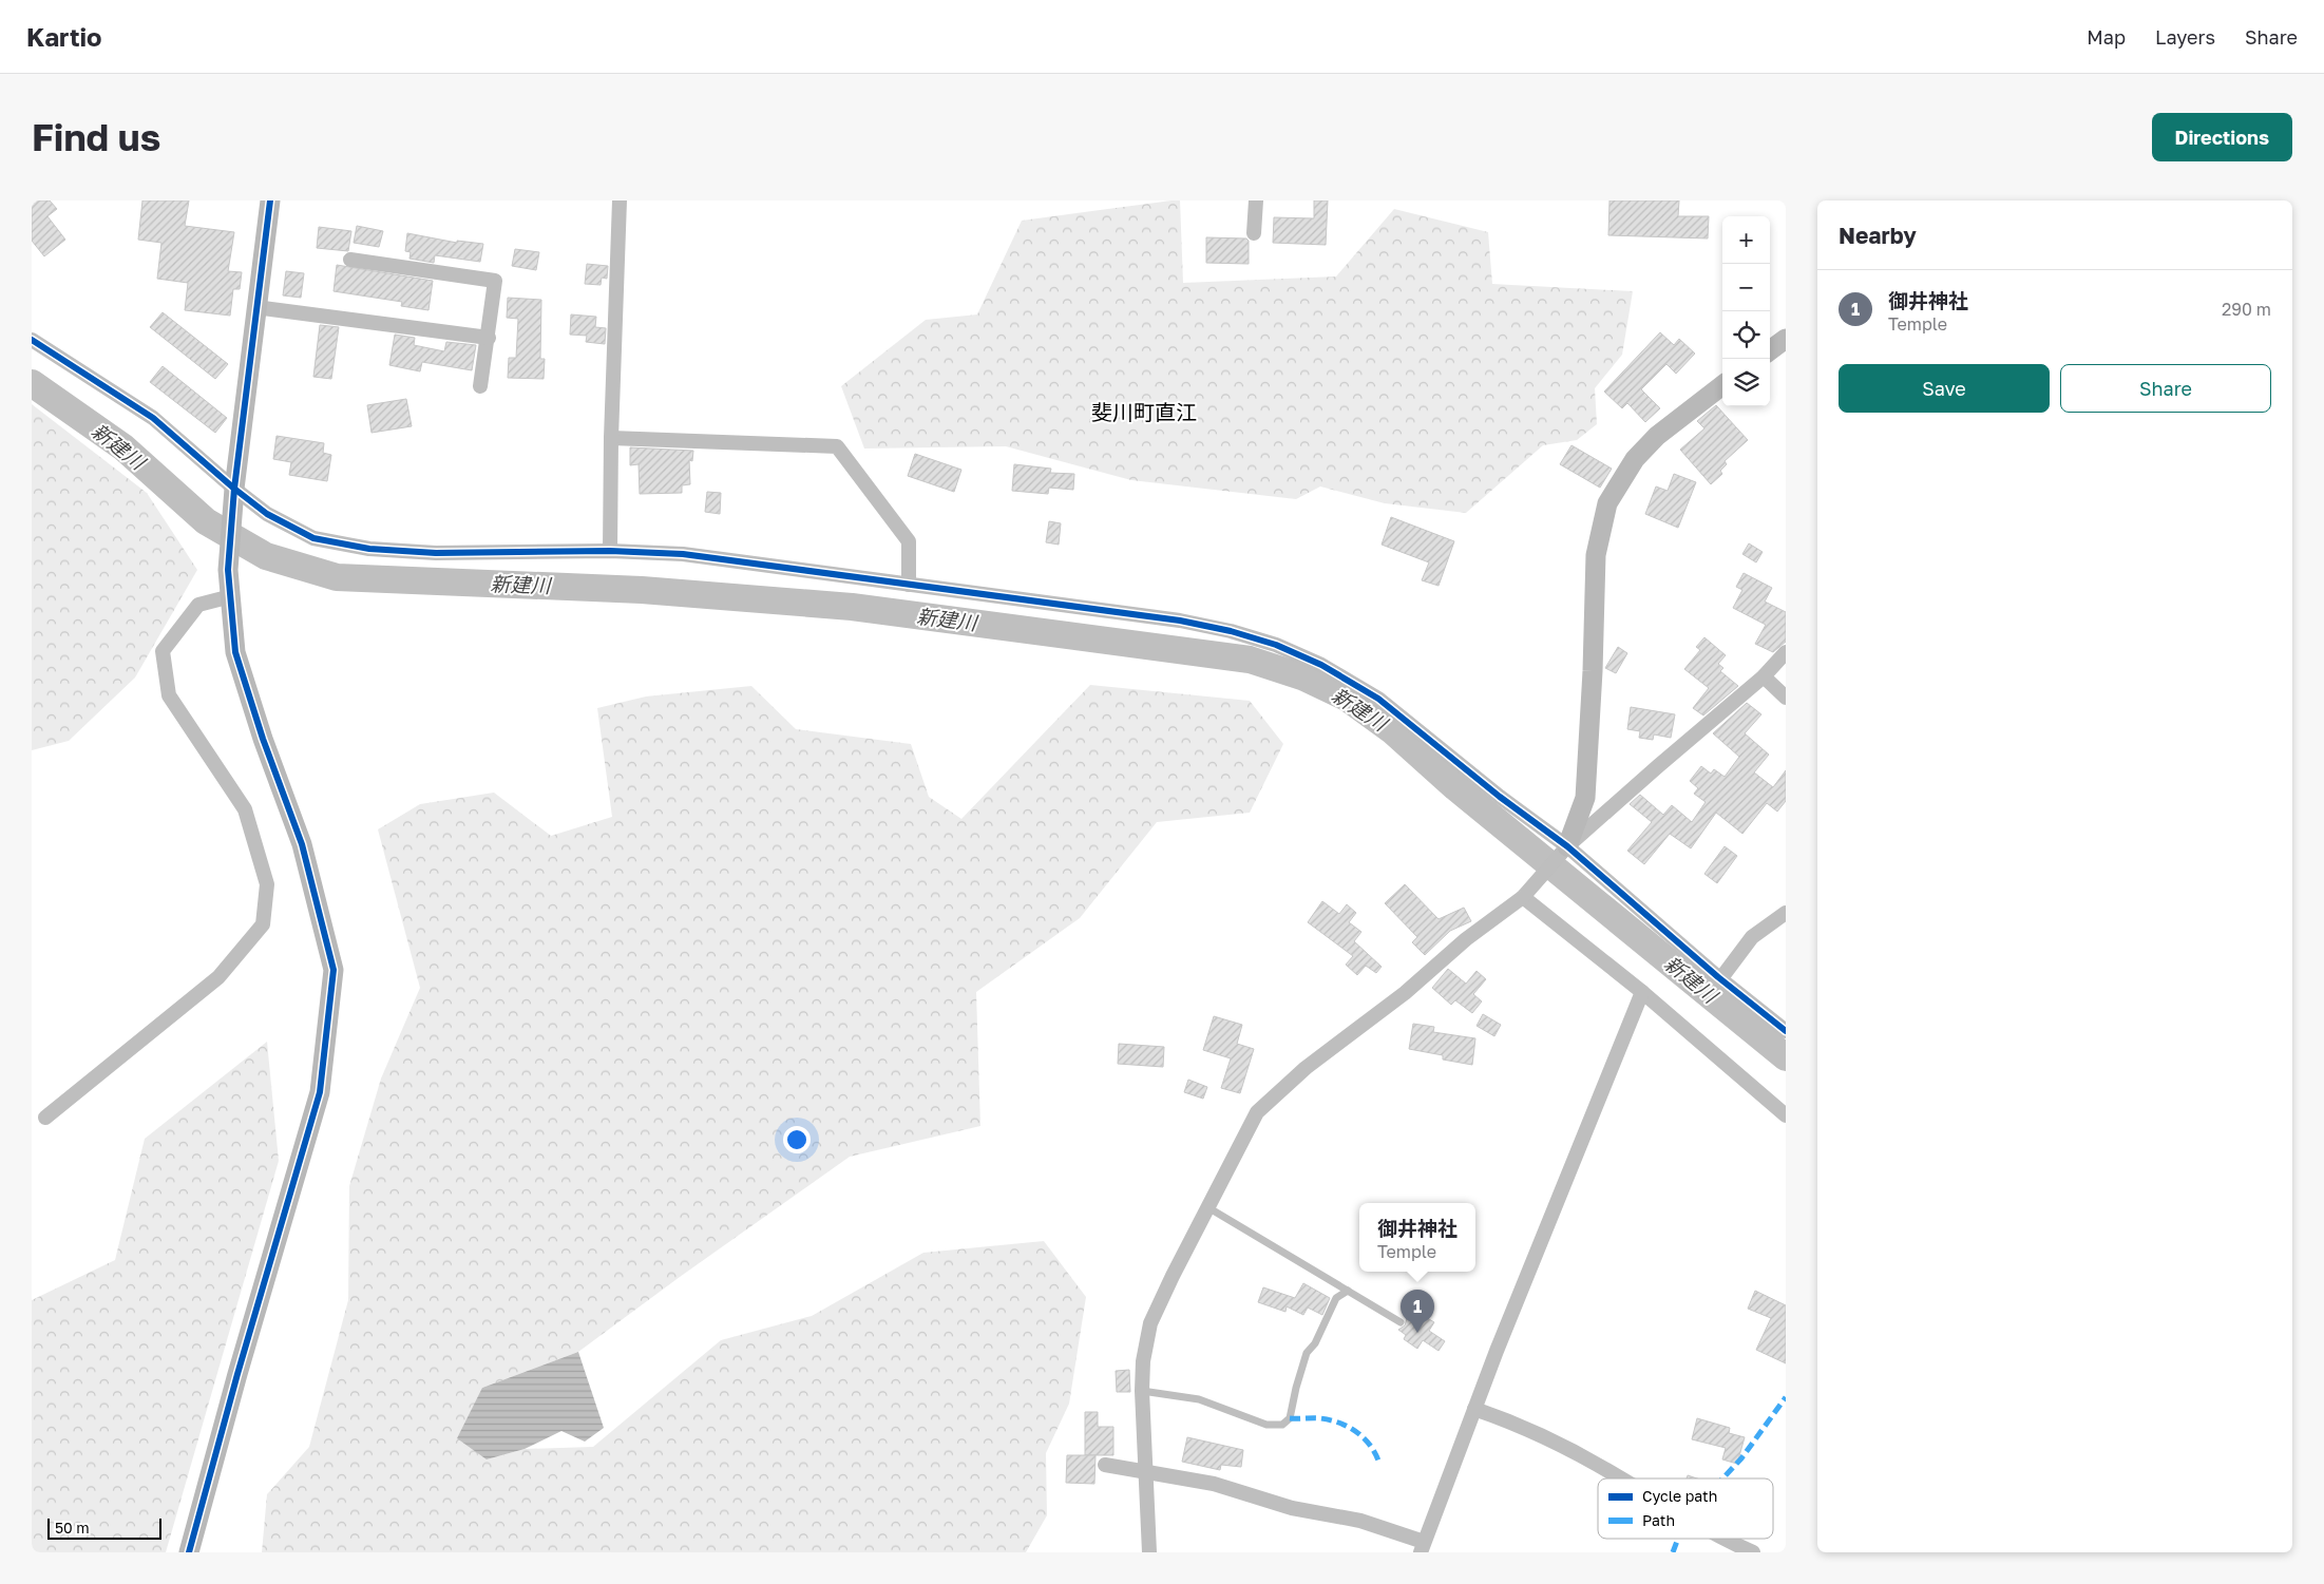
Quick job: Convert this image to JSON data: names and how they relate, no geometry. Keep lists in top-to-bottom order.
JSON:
{
  "districts": ["斐川町直江"],
  "water": ["新建川"],
  "legend": ["Cycle path", "Path"],
  "scale_bar": "50 m",
  "page": {
    "header": "Kartio",
    "nav": ["Map", "Layers", "Share"],
    "buttons": [
      "Directions",
      ["Save", "Share"]
    ],
    "title": "Find us",
    "heading": "Nearby",
    "map_buttons": ["+", "−"],
    "list": [
      {
        "mark": "1",
        "name": "御井神社",
        "note": "Temple",
        "value": "290 m"
      }
    ],
    "popup": ["御井神社", "Temple"],
    "pins": "1",
    "scale": "50 m"
  }
}
